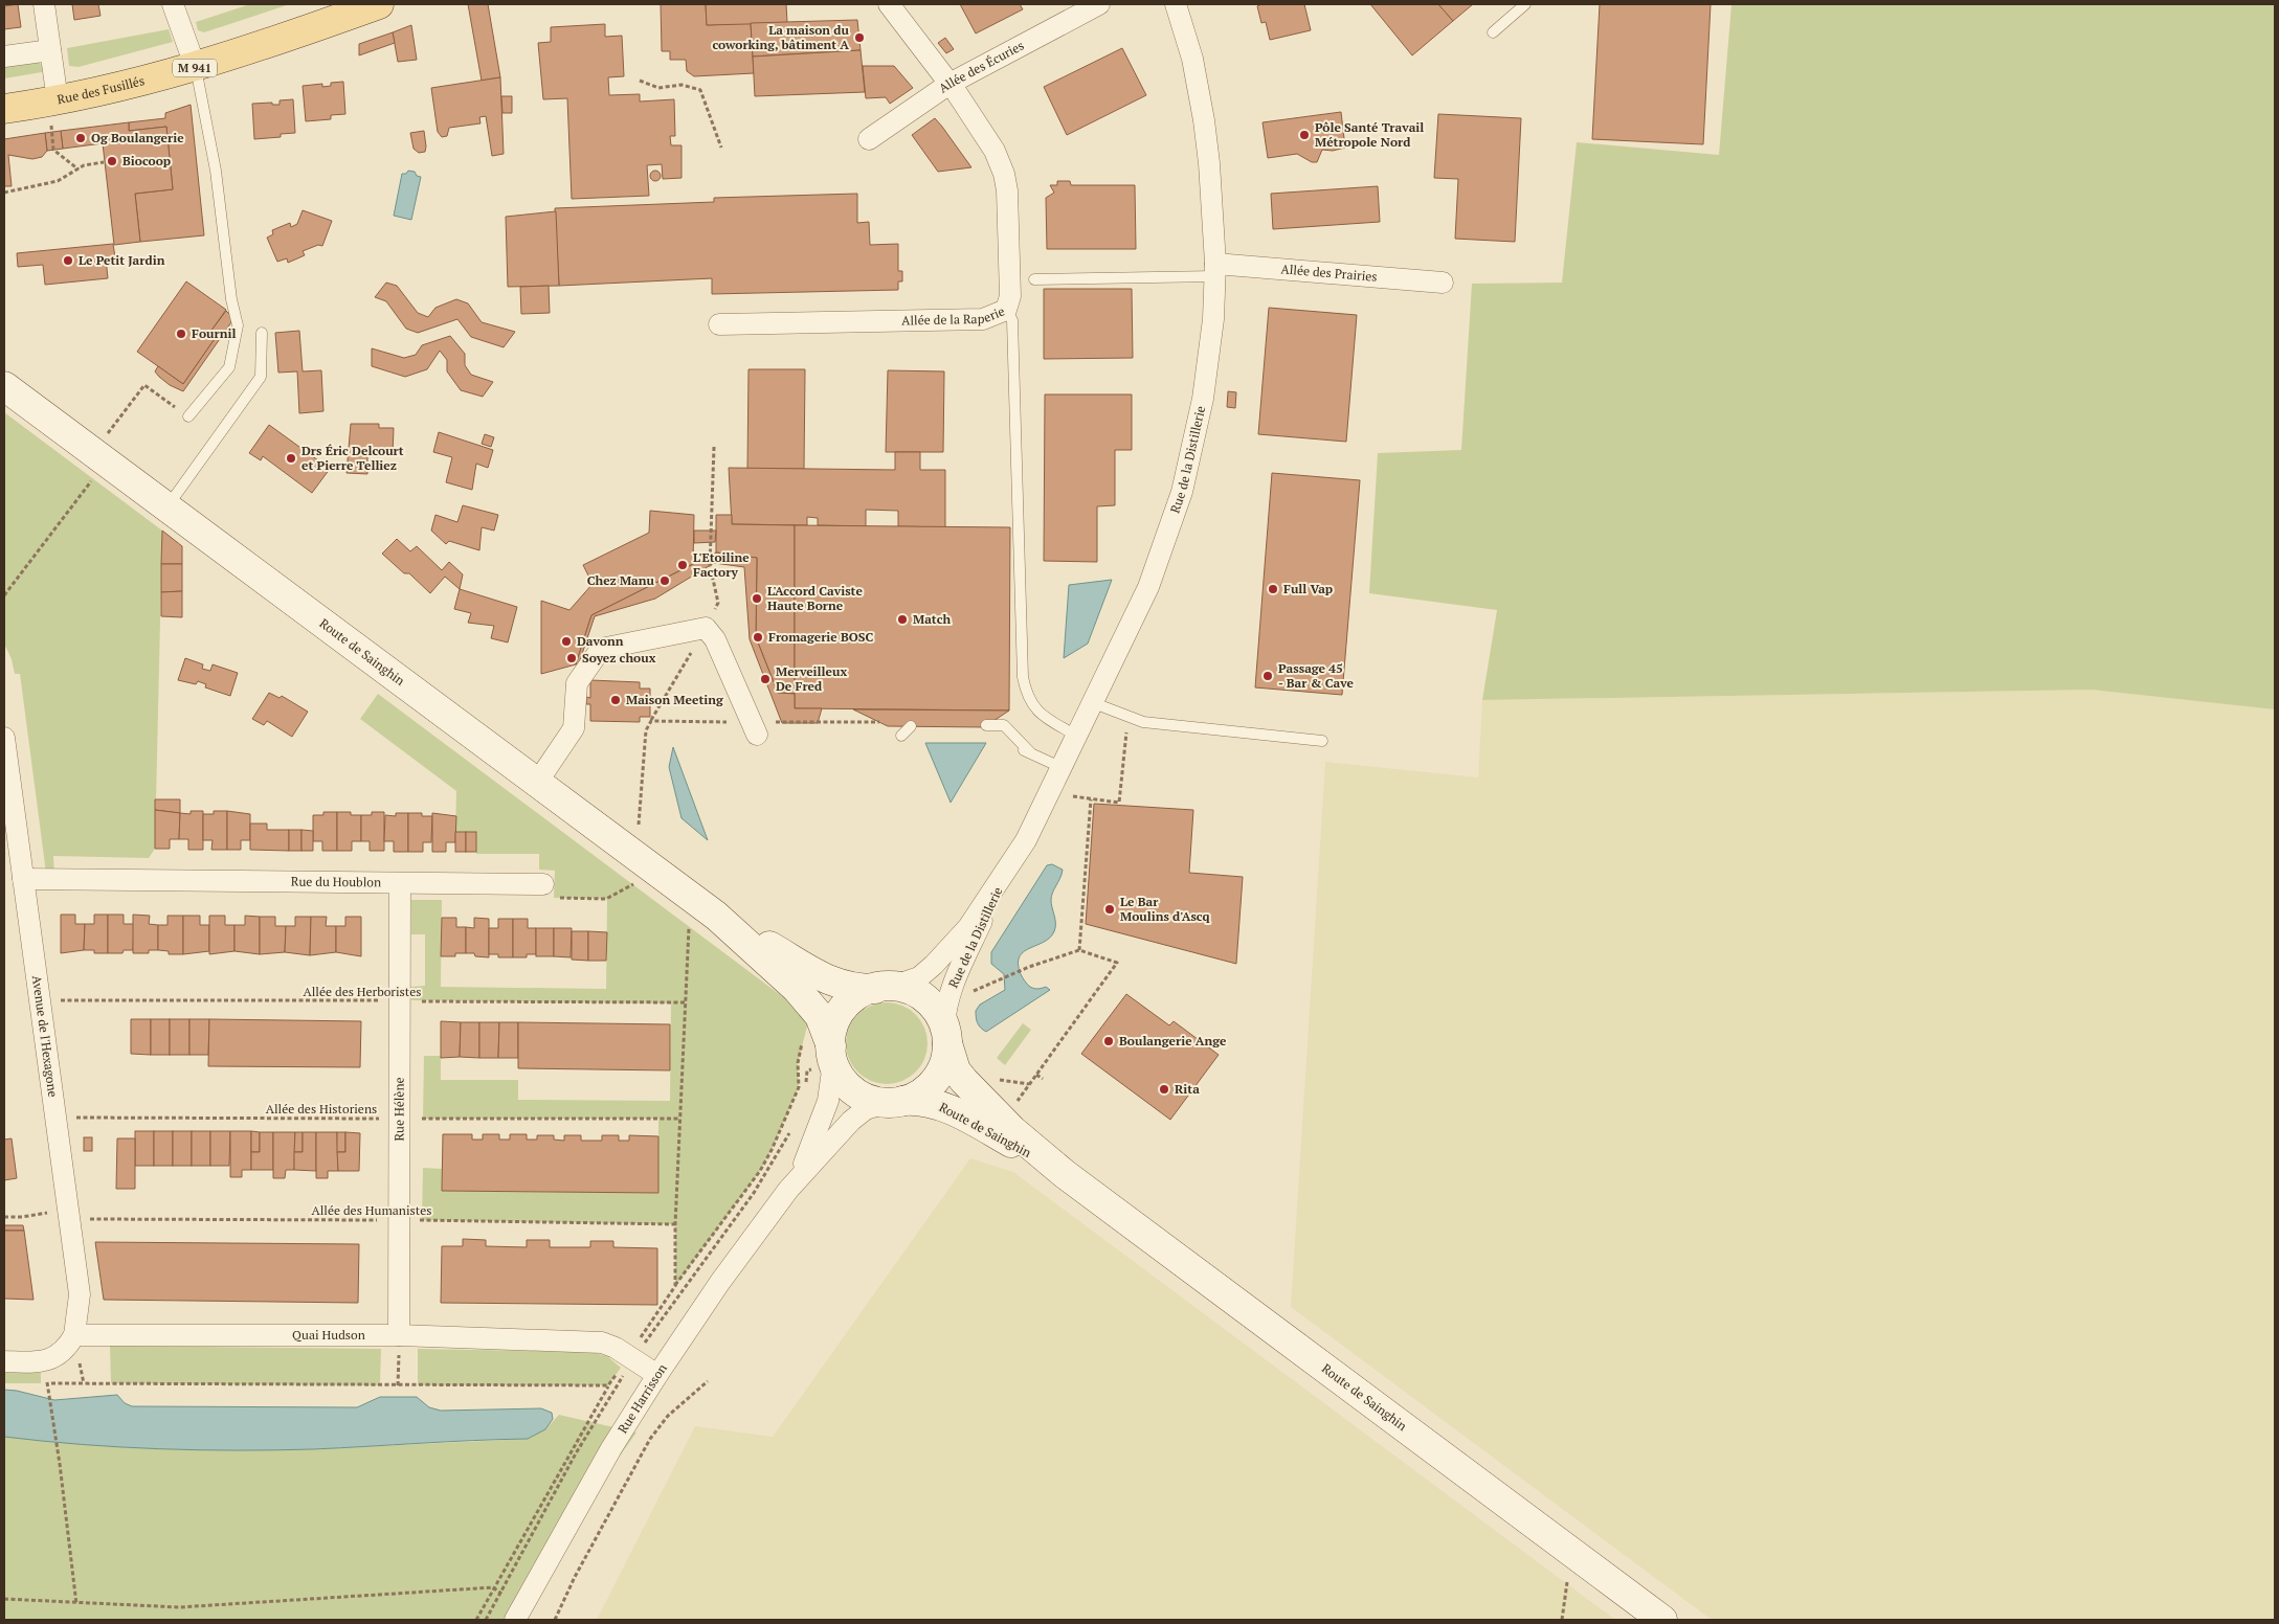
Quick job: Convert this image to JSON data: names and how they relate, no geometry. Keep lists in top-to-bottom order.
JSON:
{
  "streets": {
    "main road": ["M 941", "Rue des Fusillés"],
    "street": [
      "Allée des Écuries",
      "Allée des Prairies",
      "Allée de la Raperie",
      "Rue de la Distillerie",
      "Route de Sainghin",
      "Rue du Houblon",
      "Avenue de l'Hexagone",
      "Rue Hélène",
      "Quai Hudson",
      "Rue Harrisson"
    ],
    "path": ["Allée des Herboristes", "Allée des Historiens", "Allée des Humanistes"]
  },
  "crossings": [
    ["Allée des Écuries", "Allée de la Raperie"],
    ["Allée des Prairies", "Rue de la Distillerie"],
    ["Rue de la Distillerie", "Route de Sainghin"],
    ["Rue de la Distillerie", "Rue Harrisson"],
    ["Route de Sainghin", "Rue Harrisson"],
    ["Rue du Houblon", "Avenue de l'Hexagone"],
    ["Rue du Houblon", "Rue Hélène"],
    ["Allée des Herboristes", "Avenue de l'Hexagone"],
    ["Allée des Herboristes", "Rue Hélène"],
    ["Avenue de l'Hexagone", "Allée des Historiens"],
    ["Avenue de l'Hexagone", "Allée des Humanistes"],
    ["Avenue de l'Hexagone", "Quai Hudson"],
    ["Allée des Historiens", "Rue Hélène"],
    ["Rue Hélène", "Allée des Humanistes"],
    ["Rue Hélène", "Quai Hudson"],
    ["Quai Hudson", "Rue Harrisson"]
  ],
  "places": [
    "La maison du coworking, bâtiment A",
    "Pôle Santé Travail Métropole Nord",
    "Og Boulangerie",
    "Biocoop",
    "Le Petit Jardin",
    "Fournil",
    "Drs Éric Delcourt et Pierre Telliez",
    "L'Etoiline Factory",
    "Chez Manu",
    "Full Vap",
    "L'Accord Caviste Haute Borne",
    "Match",
    "Fromagerie BOSC",
    "Davonn",
    "Soyez choux",
    "Passage 45 - Bar & Cave",
    "Merveilleux De Fred",
    "Maison Meeting",
    "Le Bar Moulins d'Ascq",
    "Boulangerie Ange",
    "Rita"
  ]
}
